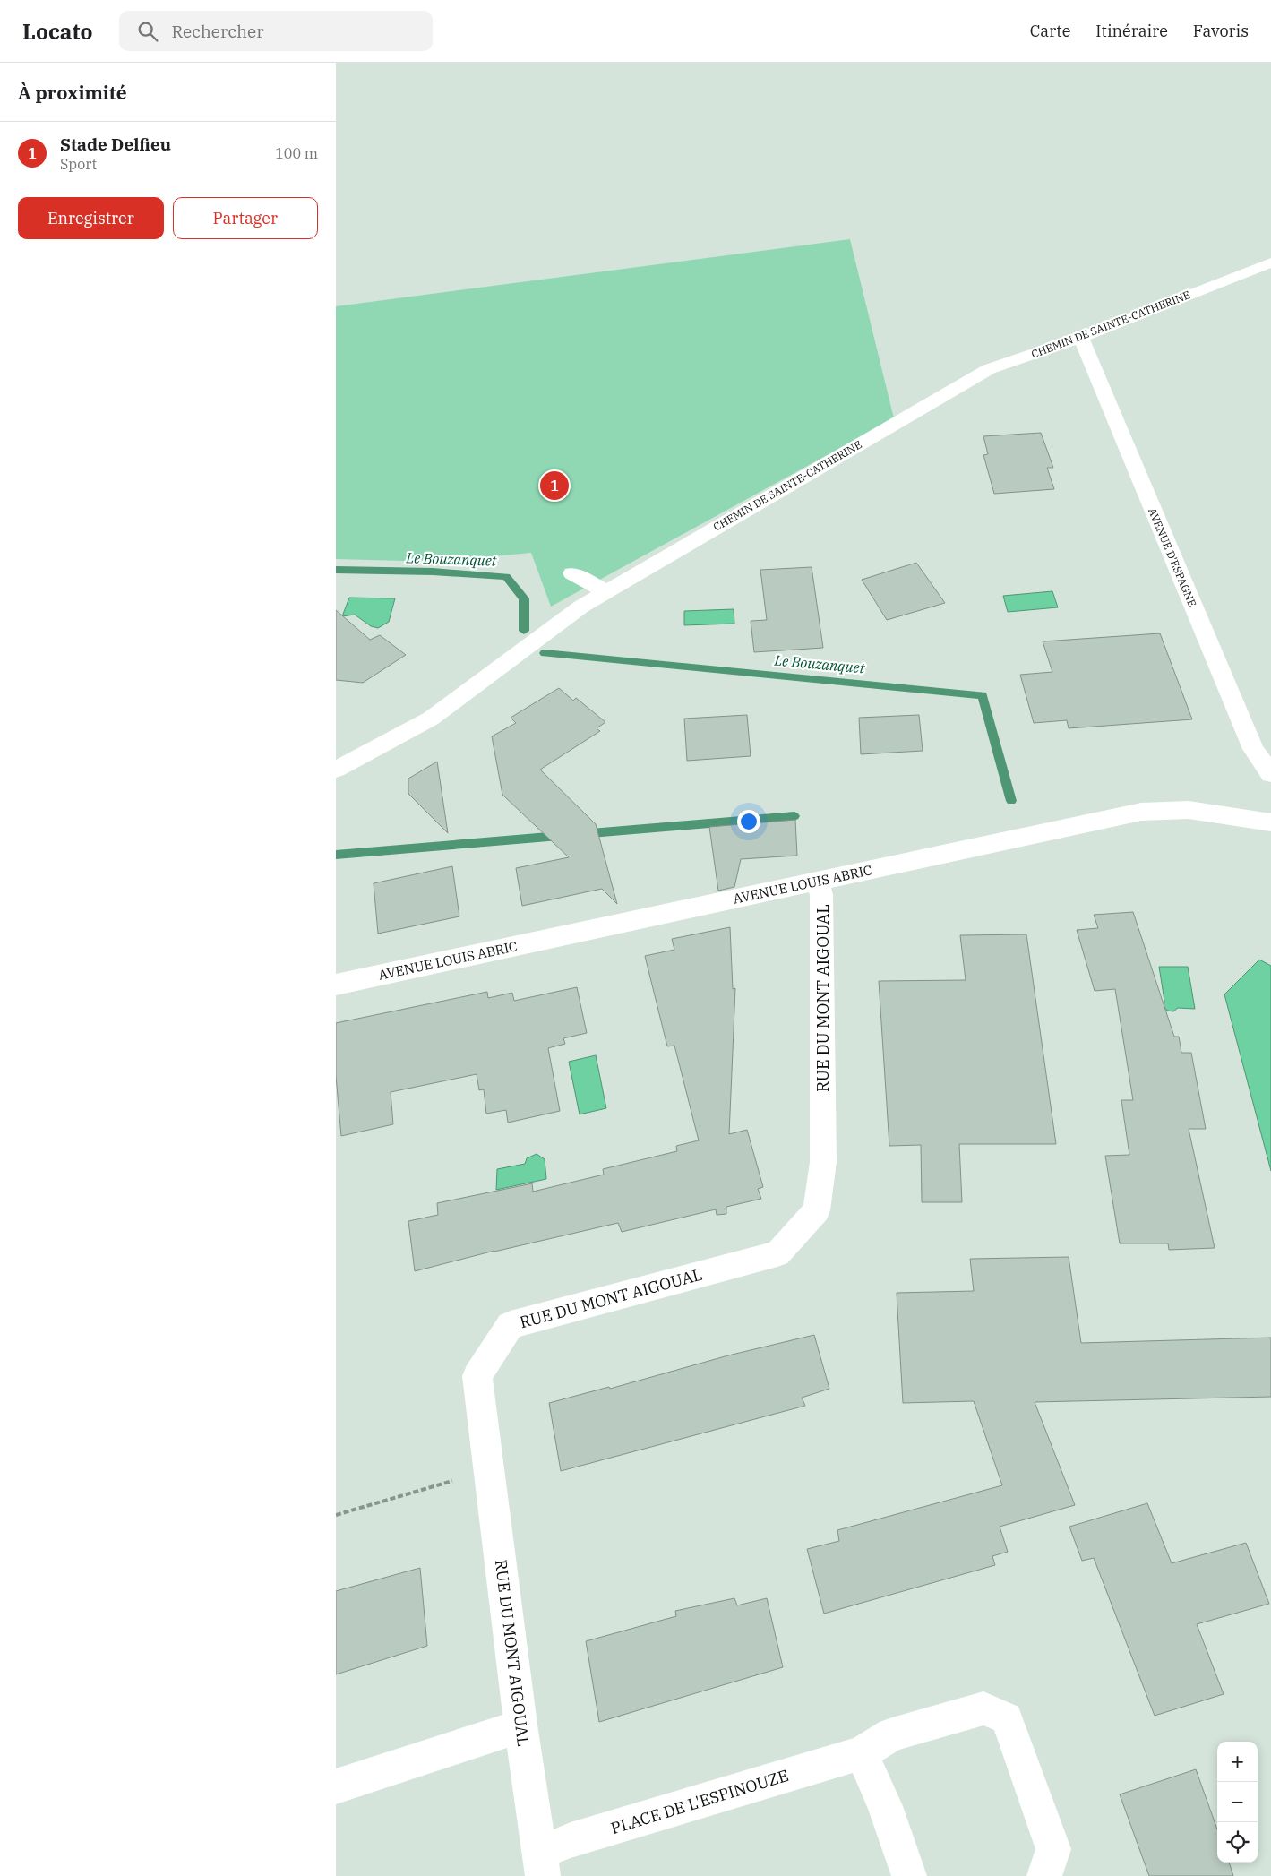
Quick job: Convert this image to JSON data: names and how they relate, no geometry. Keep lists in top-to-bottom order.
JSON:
{
  "streets": {
    "street": [
      "CHEMIN DE SAINTE-CATHERINE",
      "AVENUE D'ESPAGNE",
      "AVENUE LOUIS ABRIC",
      "RUE DU MONT AIGOUAL",
      "PLACE DE L'ESPINOUZE"
    ]
  },
  "crossings": [
    ["CHEMIN DE SAINTE-CATHERINE", "AVENUE D'ESPAGNE"],
    ["AVENUE LOUIS ABRIC", "RUE DU MONT AIGOUAL"],
    ["RUE DU MONT AIGOUAL", "PLACE DE L'ESPINOUZE"]
  ],
  "water": ["Le Bouzanquet"],
  "page": {
    "header": "Locato",
    "search": "Rechercher",
    "nav": ["Carte", "Itinéraire", "Favoris"],
    "heading": "À proximité",
    "list": [
      {
        "mark": "1",
        "name": "Stade Delfieu",
        "note": "Sport",
        "value": "100 m"
      }
    ],
    "buttons": ["Enregistrer", "Partager"],
    "pins": "1",
    "map_buttons": ["+", "−"]
  }
}
